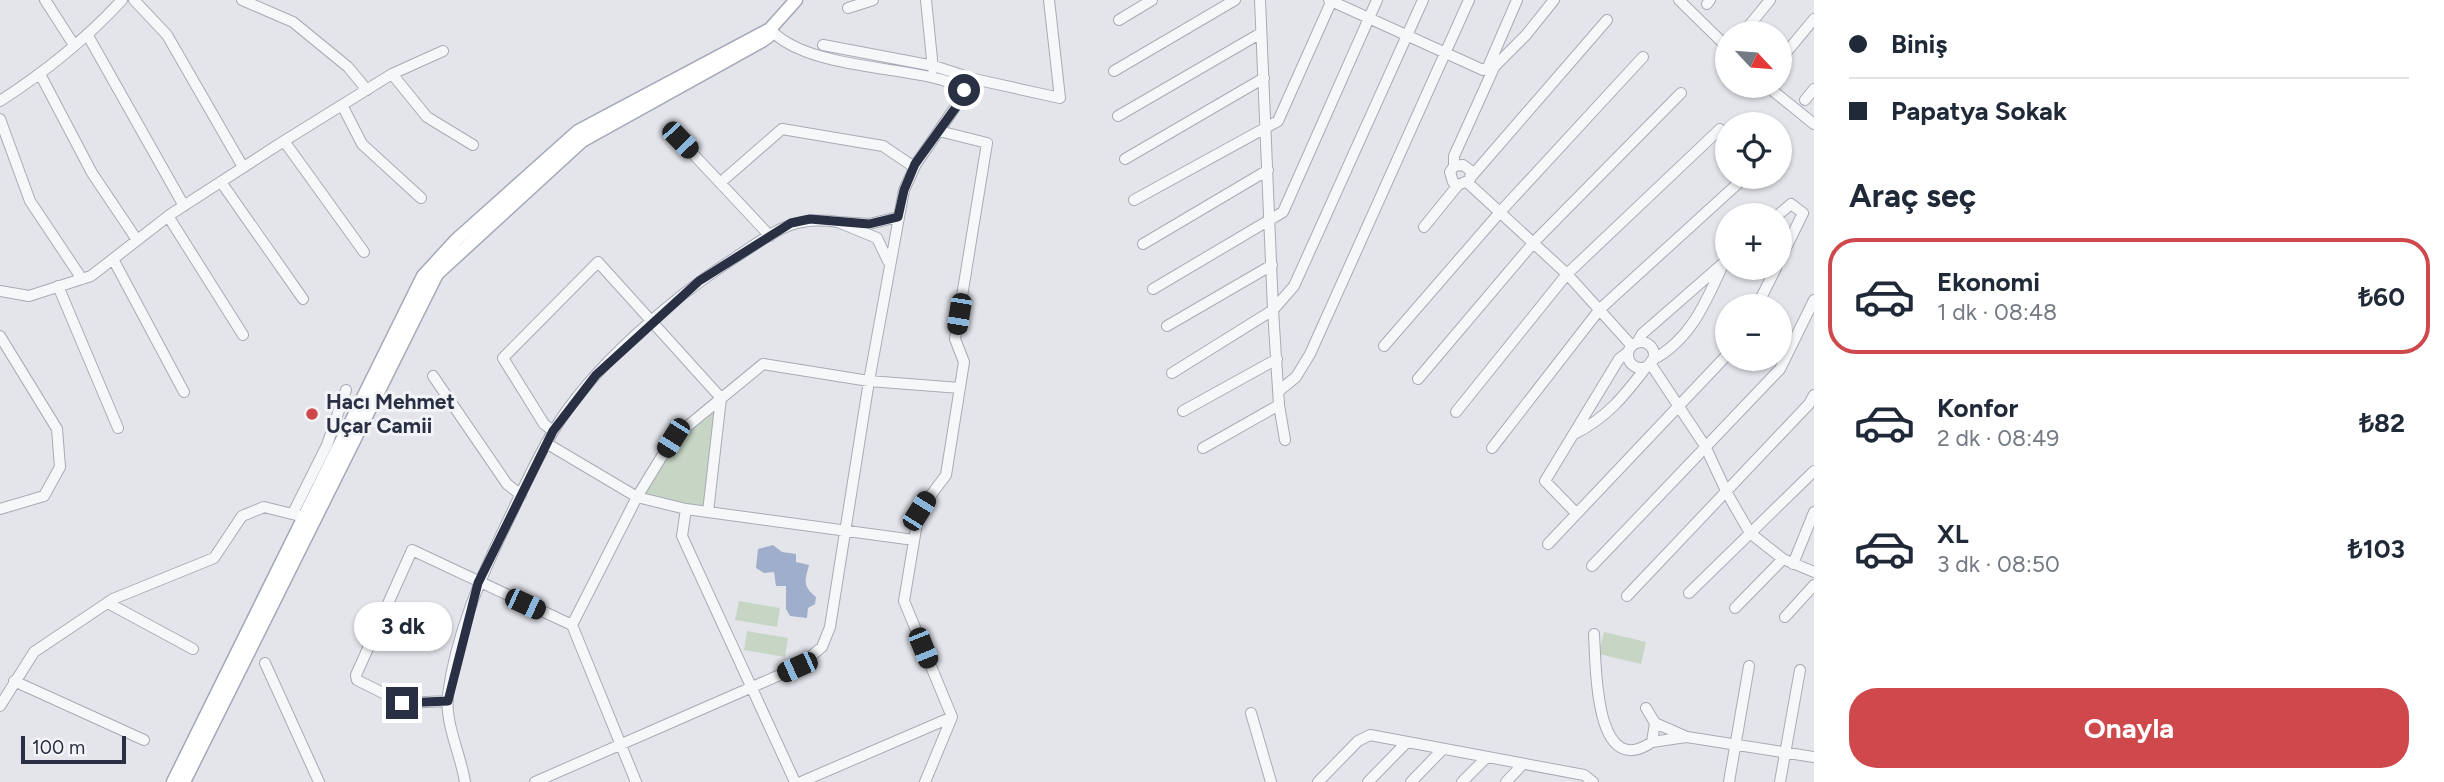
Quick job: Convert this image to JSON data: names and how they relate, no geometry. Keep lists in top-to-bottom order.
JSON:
{
  "places": ["Hacı Mehmet Uçar Camii"],
  "scale_bar": "100 m",
  "north": "bottom right",
  "page": {
    "banner": ["Biniş", "Papatya Sokak"],
    "map_buttons": ["+", "−"],
    "heading": "Araç seç",
    "list": [
      {
        "name": "Ekonomi",
        "note": "1 dk · 08:48",
        "value": "₺60"
      },
      {
        "name": "Konfor",
        "note": "2 dk · 08:49",
        "value": "₺82"
      },
      {
        "name": "XL",
        "note": "3 dk · 08:50",
        "value": "₺103"
      }
    ],
    "bubble": "3 dk",
    "buttons": "Onayla",
    "scale": "100 m"
  }
}
